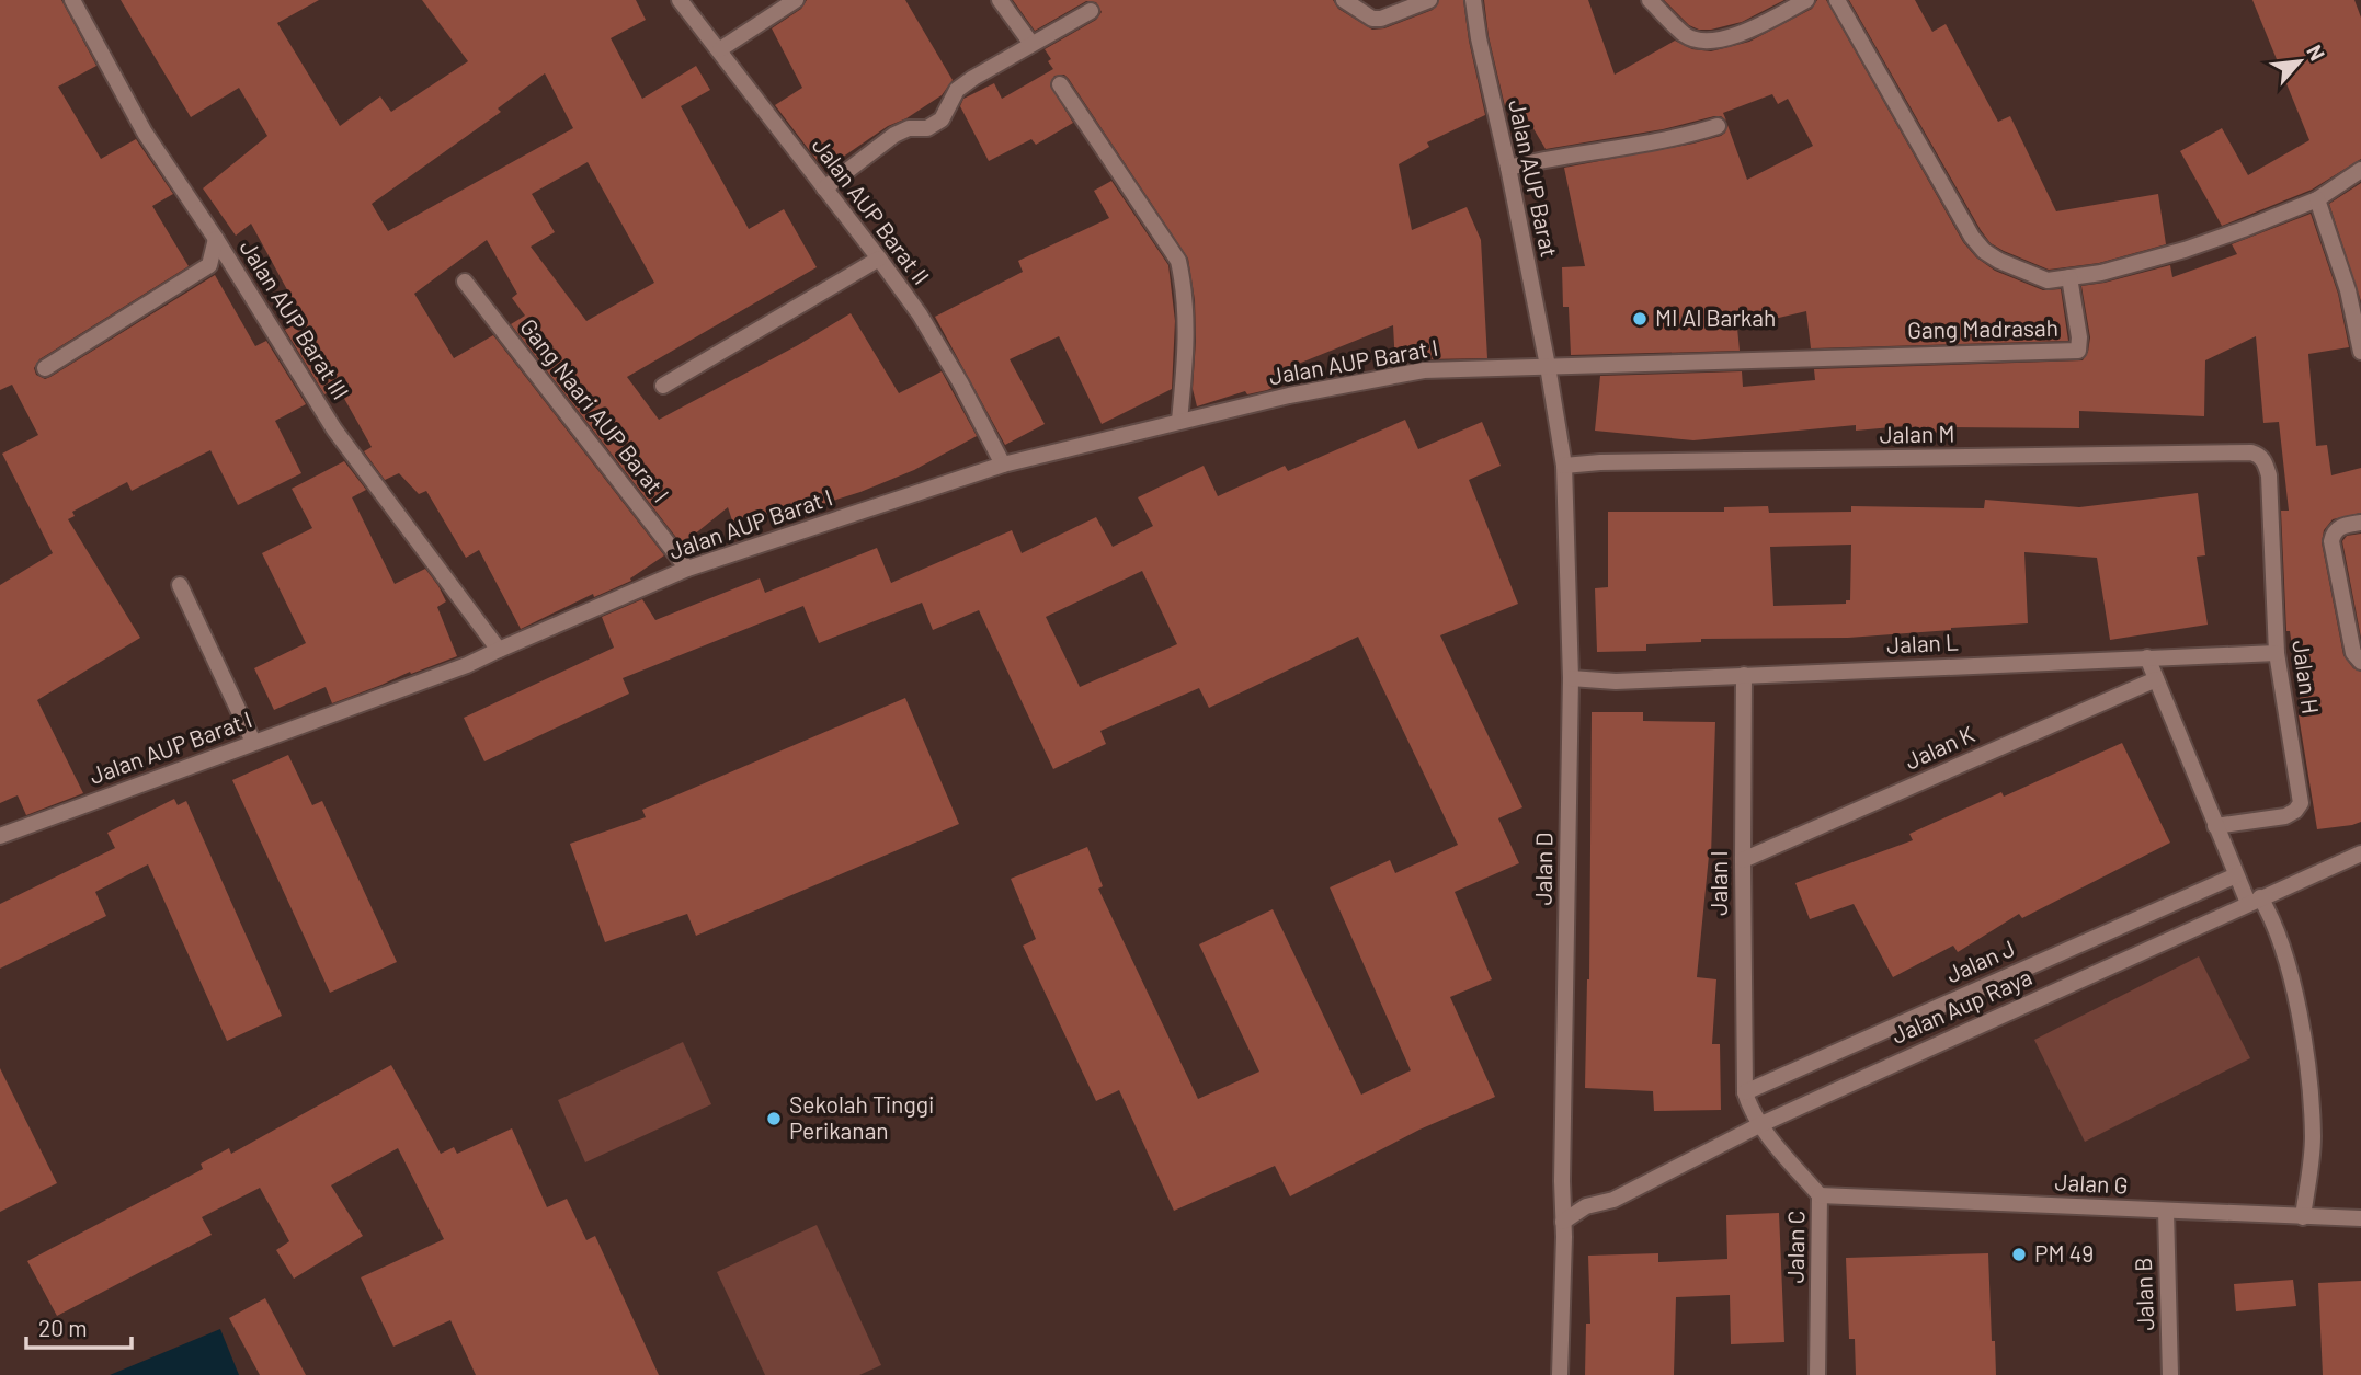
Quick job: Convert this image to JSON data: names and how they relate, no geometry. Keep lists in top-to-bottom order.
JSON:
{
  "streets": {
    "street": [
      "Jalan AUP Barat",
      "Jalan AUP Barat II",
      "Jalan AUP Barat III",
      "Gang Madrasah",
      "Jalan AUP Barat I",
      "Gang Naari AUP Barat I",
      "Jalan M",
      "Jalan L",
      "Jalan H",
      "Jalan K",
      "Jalan D",
      "Jalan I",
      "Jalan J",
      "Jalan Aup Raya",
      "Jalan G",
      "Jalan C",
      "Jalan B"
    ]
  },
  "crossings": [
    ["Jalan AUP Barat", "Gang Madrasah"],
    ["Jalan AUP Barat", "Jalan AUP Barat I"],
    ["Jalan AUP Barat", "Jalan D"],
    ["Jalan AUP Barat II", "Jalan AUP Barat I"],
    ["Jalan AUP Barat III", "Jalan AUP Barat I"],
    ["Gang Madrasah", "Jalan AUP Barat I"],
    ["Gang Madrasah", "Jalan D"],
    ["Jalan AUP Barat I", "Gang Naari AUP Barat I"],
    ["Jalan AUP Barat I", "Jalan D"],
    ["Jalan M", "Jalan H"],
    ["Jalan M", "Jalan D"],
    ["Jalan L", "Jalan H"],
    ["Jalan L", "Jalan D"],
    ["Jalan L", "Jalan I"],
    ["Jalan K", "Jalan I"],
    ["Jalan D", "Jalan Aup Raya"],
    ["Jalan I", "Jalan J"],
    ["Jalan I", "Jalan C"],
    ["Jalan J", "Jalan C"],
    ["Jalan Aup Raya", "Jalan C"],
    ["Jalan G", "Jalan C"],
    ["Jalan G", "Jalan B"]
  ],
  "places": ["MI Al Barkah", "Sekolah Tinggi Perikanan", "PM 49"],
  "scale_bar": "20 m",
  "north": "top right"
}
